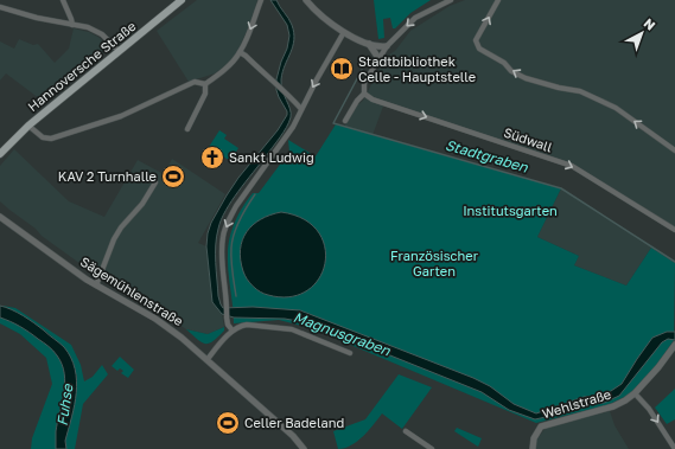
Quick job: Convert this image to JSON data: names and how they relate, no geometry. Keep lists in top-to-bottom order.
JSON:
{
  "streets": {
    "main road": ["Hannoversche Straße"],
    "street": ["Südwall", "Sägemühlenstraße", "Wehlstraße"]
  },
  "one_way": ["Südwall"],
  "water": ["Stadtgraben", "Magnusgraben", "Fuhse"],
  "parks": ["Institutsgarten", "Französischer Garten"],
  "places": {
    "library": ["Stadtbibliothek Celle - Hauptstelle"],
    "church": ["Sankt Ludwig"],
    "sports": ["KAV 2 Turnhalle", "Celler Badeland"]
  },
  "north": "top right"
}
